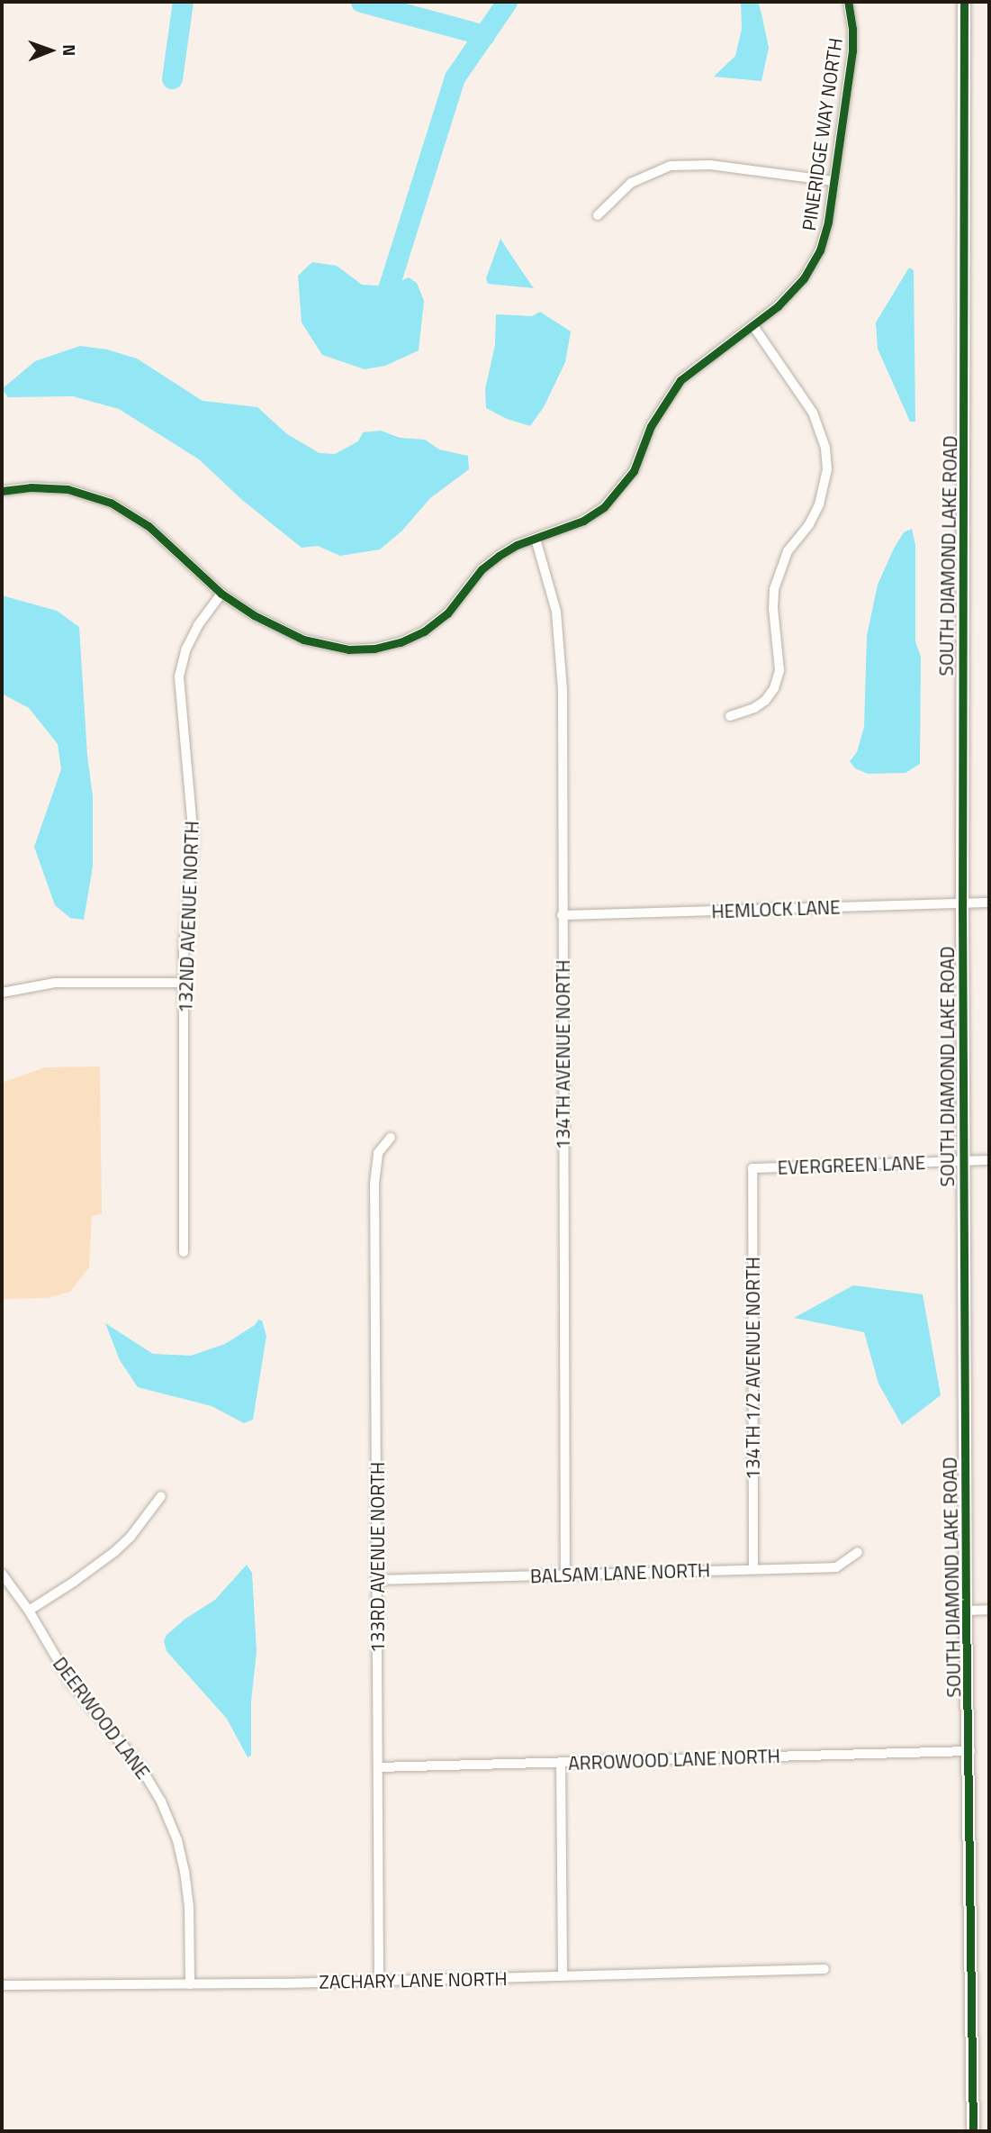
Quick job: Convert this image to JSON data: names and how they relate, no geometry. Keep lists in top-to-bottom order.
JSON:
{
  "streets": {
    "street": [
      "PINERIDGE WAY NORTH",
      "SOUTH DIAMOND LAKE ROAD",
      "HEMLOCK LANE",
      "132ND AVENUE NORTH",
      "134TH AVENUE NORTH",
      "EVERGREEN LANE",
      "134TH 1/2 AVENUE NORTH",
      "133RD AVENUE NORTH",
      "BALSAM LANE NORTH",
      "DEERWOOD LANE",
      "ARROWOOD LANE NORTH",
      "ZACHARY LANE NORTH"
    ]
  },
  "crossings": [
    ["PINERIDGE WAY NORTH", "132ND AVENUE NORTH"],
    ["PINERIDGE WAY NORTH", "134TH AVENUE NORTH"],
    ["SOUTH DIAMOND LAKE ROAD", "HEMLOCK LANE"],
    ["SOUTH DIAMOND LAKE ROAD", "EVERGREEN LANE"],
    ["SOUTH DIAMOND LAKE ROAD", "ARROWOOD LANE NORTH"],
    ["HEMLOCK LANE", "134TH AVENUE NORTH"],
    ["134TH AVENUE NORTH", "BALSAM LANE NORTH"],
    ["EVERGREEN LANE", "134TH 1/2 AVENUE NORTH"],
    ["134TH 1/2 AVENUE NORTH", "BALSAM LANE NORTH"],
    ["133RD AVENUE NORTH", "BALSAM LANE NORTH"],
    ["133RD AVENUE NORTH", "ARROWOOD LANE NORTH"],
    ["133RD AVENUE NORTH", "ZACHARY LANE NORTH"],
    ["DEERWOOD LANE", "ZACHARY LANE NORTH"]
  ],
  "north": "right"
}
